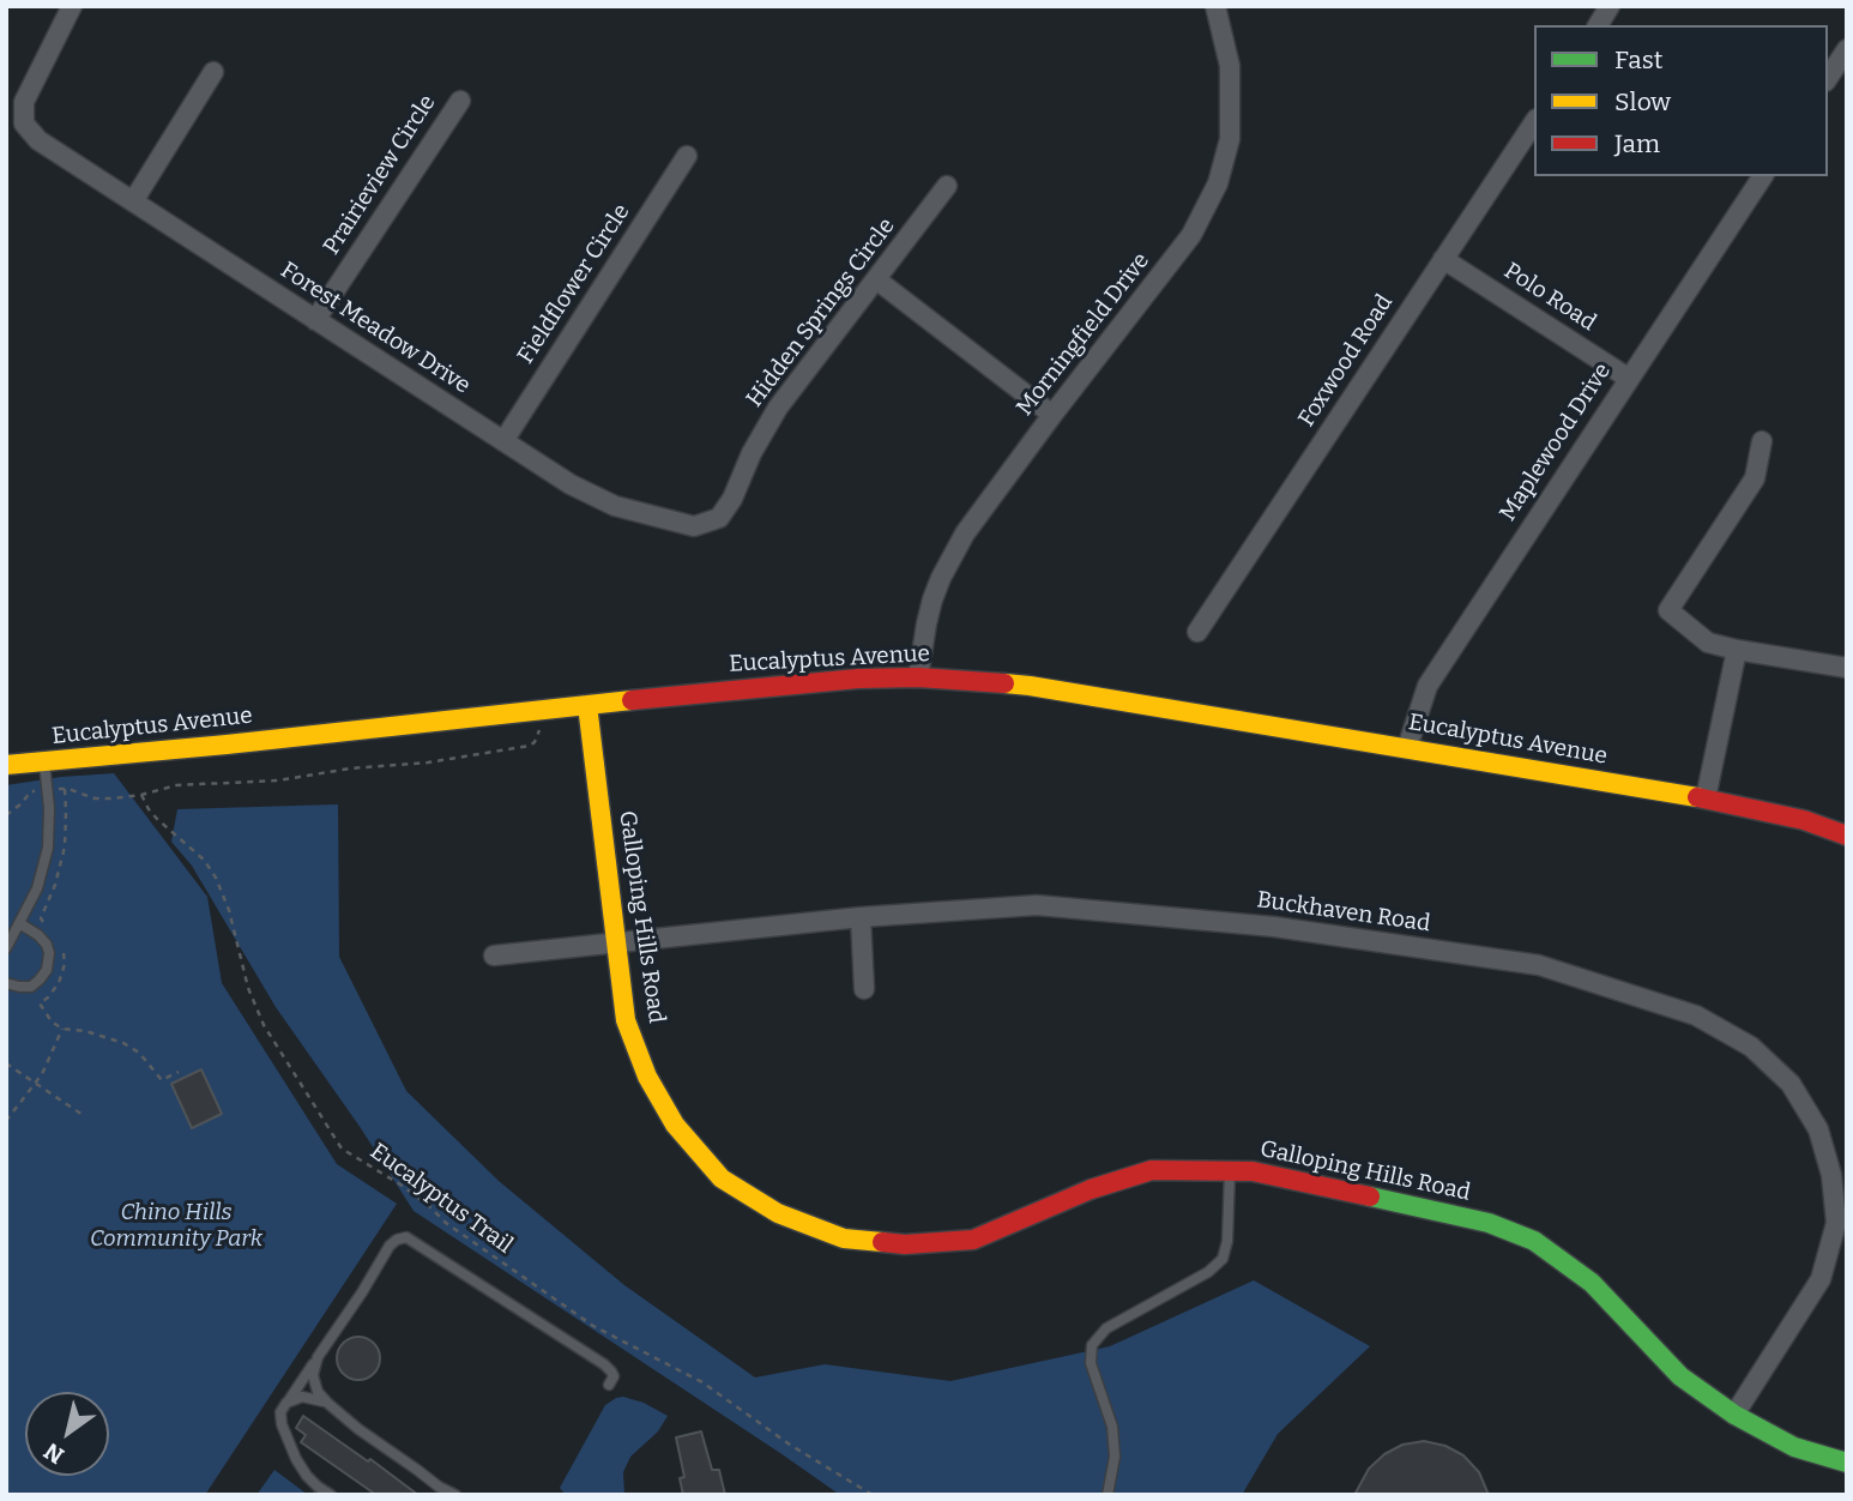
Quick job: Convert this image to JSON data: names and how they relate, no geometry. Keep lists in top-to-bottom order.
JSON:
{
  "streets": {
    "street": [
      "Prairieview Circle",
      "Fieldflower Circle",
      "Polo Road",
      "Hidden Springs Circle",
      "Forest Meadow Drive",
      "Morningfield Drive",
      "Foxwood Road",
      "Maplewood Drive",
      "Eucalyptus Avenue",
      "Buckhaven Road",
      "Galloping Hills Road"
    ],
    "path": ["Eucalyptus Trail"]
  },
  "crossings": [
    ["Prairieview Circle", "Forest Meadow Drive"],
    ["Fieldflower Circle", "Forest Meadow Drive"],
    ["Polo Road", "Foxwood Road"],
    ["Polo Road", "Maplewood Drive"],
    ["Hidden Springs Circle", "Forest Meadow Drive"],
    ["Morningfield Drive", "Eucalyptus Avenue"],
    ["Maplewood Drive", "Eucalyptus Avenue"],
    ["Eucalyptus Avenue", "Galloping Hills Road"],
    ["Buckhaven Road", "Galloping Hills Road"]
  ],
  "parks": ["Chino Hills Community Park"],
  "legend": ["Fast", "Slow", "Jam"],
  "north": "bottom left"
}
